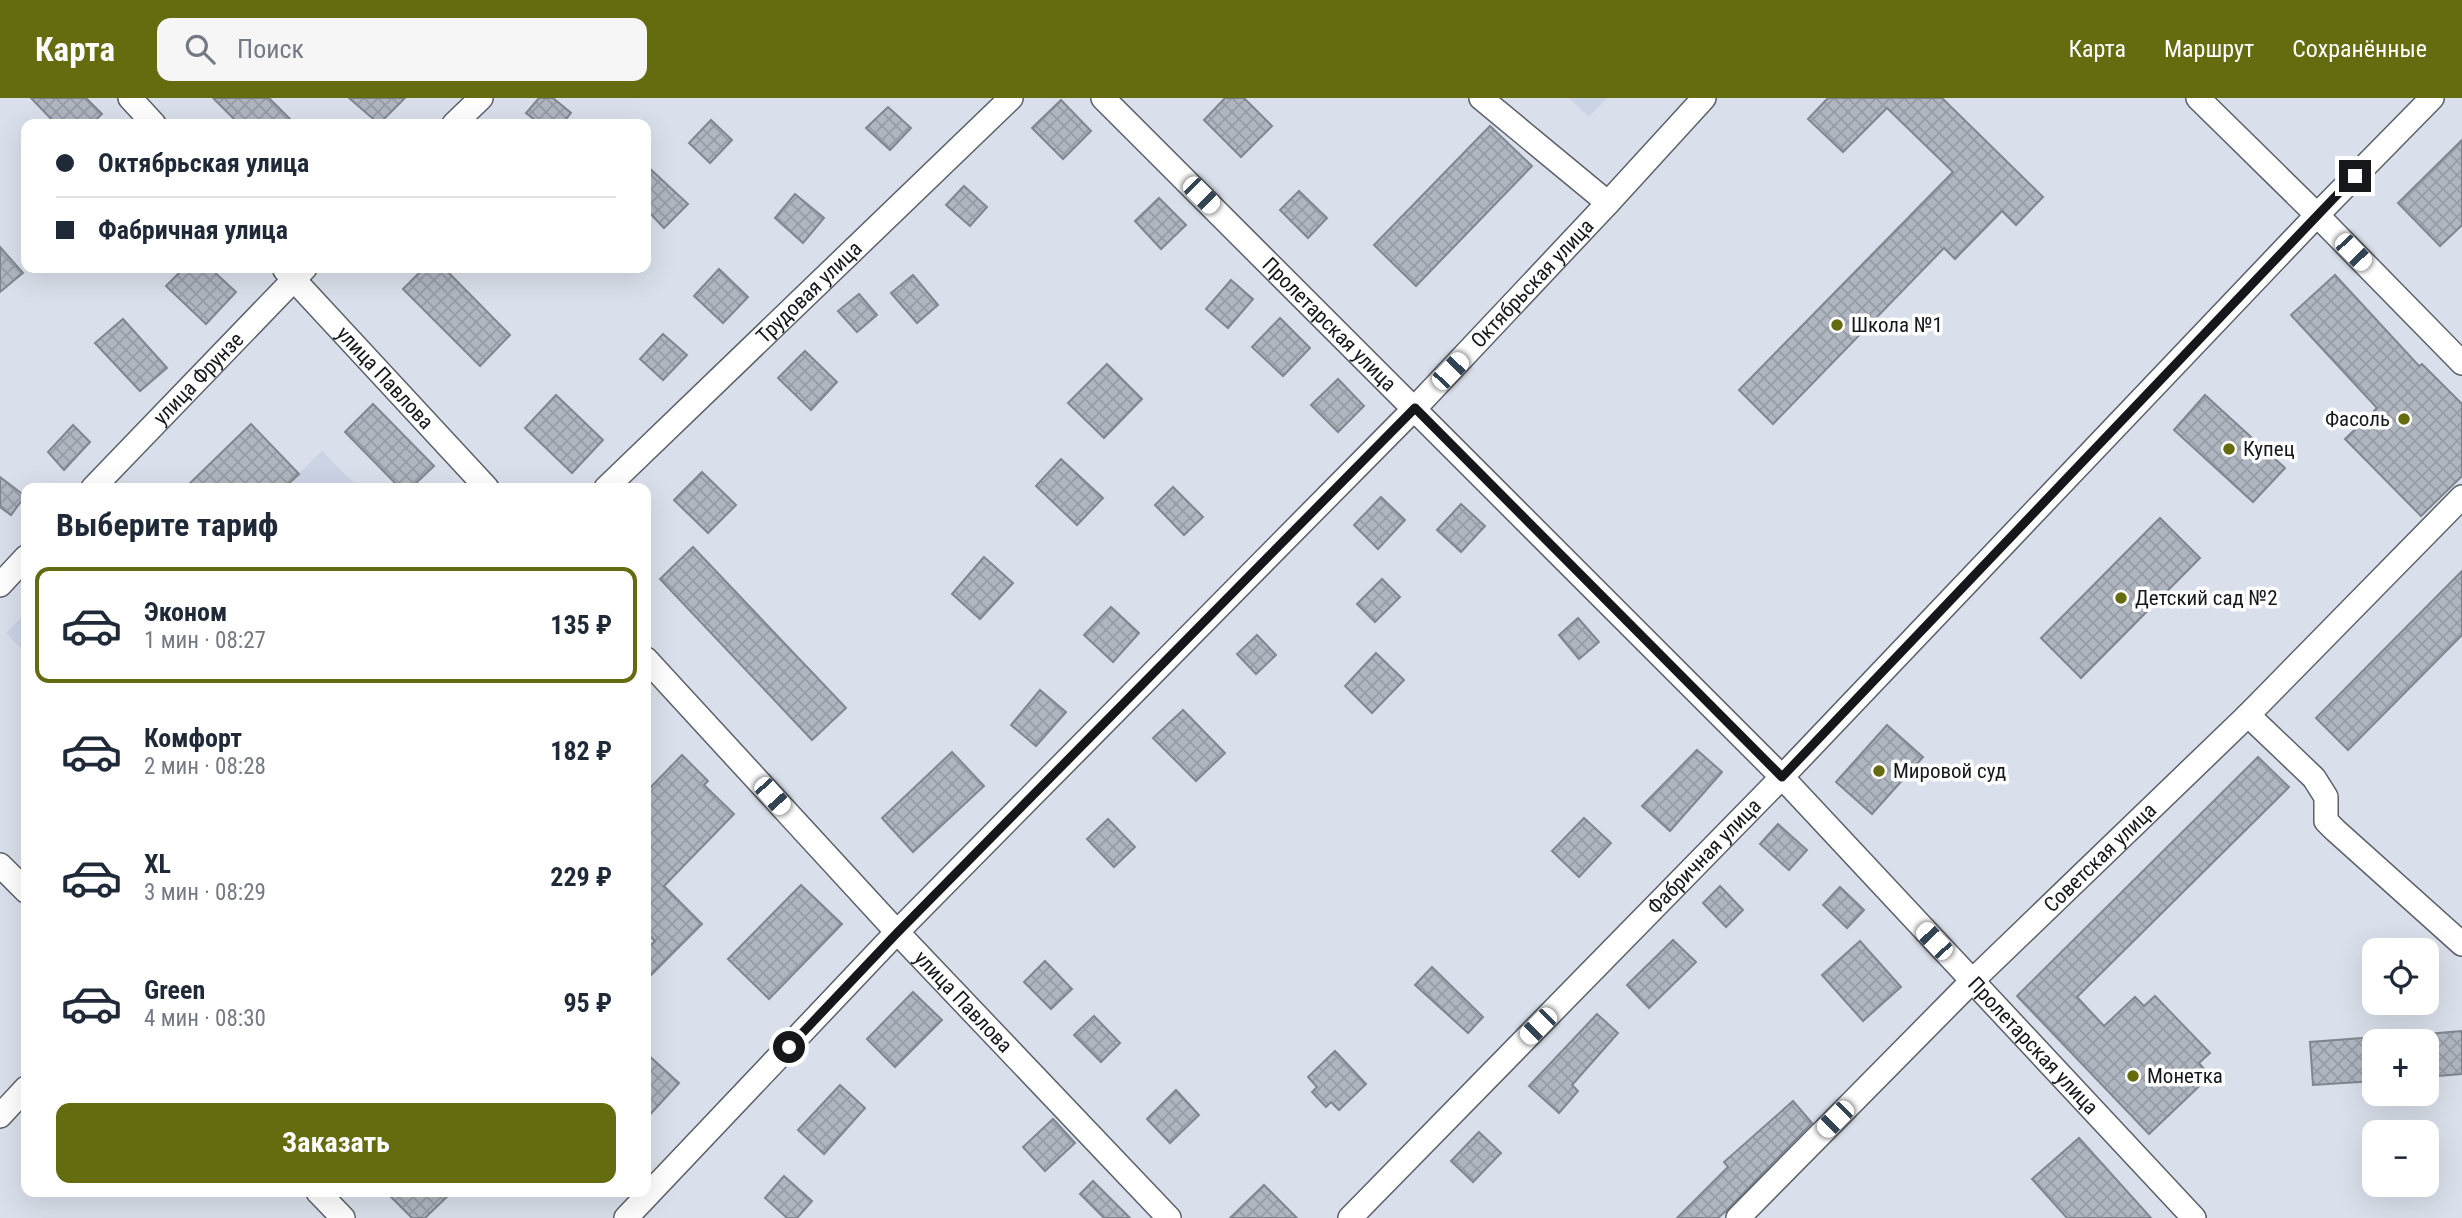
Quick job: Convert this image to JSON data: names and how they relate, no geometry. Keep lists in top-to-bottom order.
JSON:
{
  "streets": {
    "street": [
      "Октябрьская улица",
      "Трудовая улица",
      "Пролетарская улица",
      "улица Фрунзе",
      "улица Павлова",
      "Фабричная улица",
      "Советская улица"
    ]
  },
  "crossings": [
    ["Октябрьская улица", "Пролетарская улица"],
    ["Октябрьская улица", "улица Павлова"],
    ["Пролетарская улица", "Фабричная улица"],
    ["Пролетарская улица", "Советская улица"]
  ],
  "places": [
    "Школа №1",
    "Фасоль",
    "Купец",
    "Детский сад №2",
    "Мировой суд",
    "Монетка"
  ],
  "page": {
    "header": "Карта",
    "search": "Поиск",
    "nav": ["Карта", "Маршрут", "Сохранённые"],
    "banner": ["Октябрьская улица", "Фабричная улица"],
    "heading": "Выберите тариф",
    "list": [
      {
        "name": "Эконом",
        "note": "1 мин · 08:27",
        "value": "135 ₽"
      },
      {
        "name": "Комфорт",
        "note": "2 мин · 08:28",
        "value": "182 ₽"
      },
      {
        "name": "XL",
        "note": "3 мин · 08:29",
        "value": "229 ₽"
      },
      {
        "name": "Green",
        "note": "4 мин · 08:30",
        "value": "95 ₽"
      }
    ],
    "map_buttons": ["+", "−"],
    "buttons": "Заказать"
  }
}
